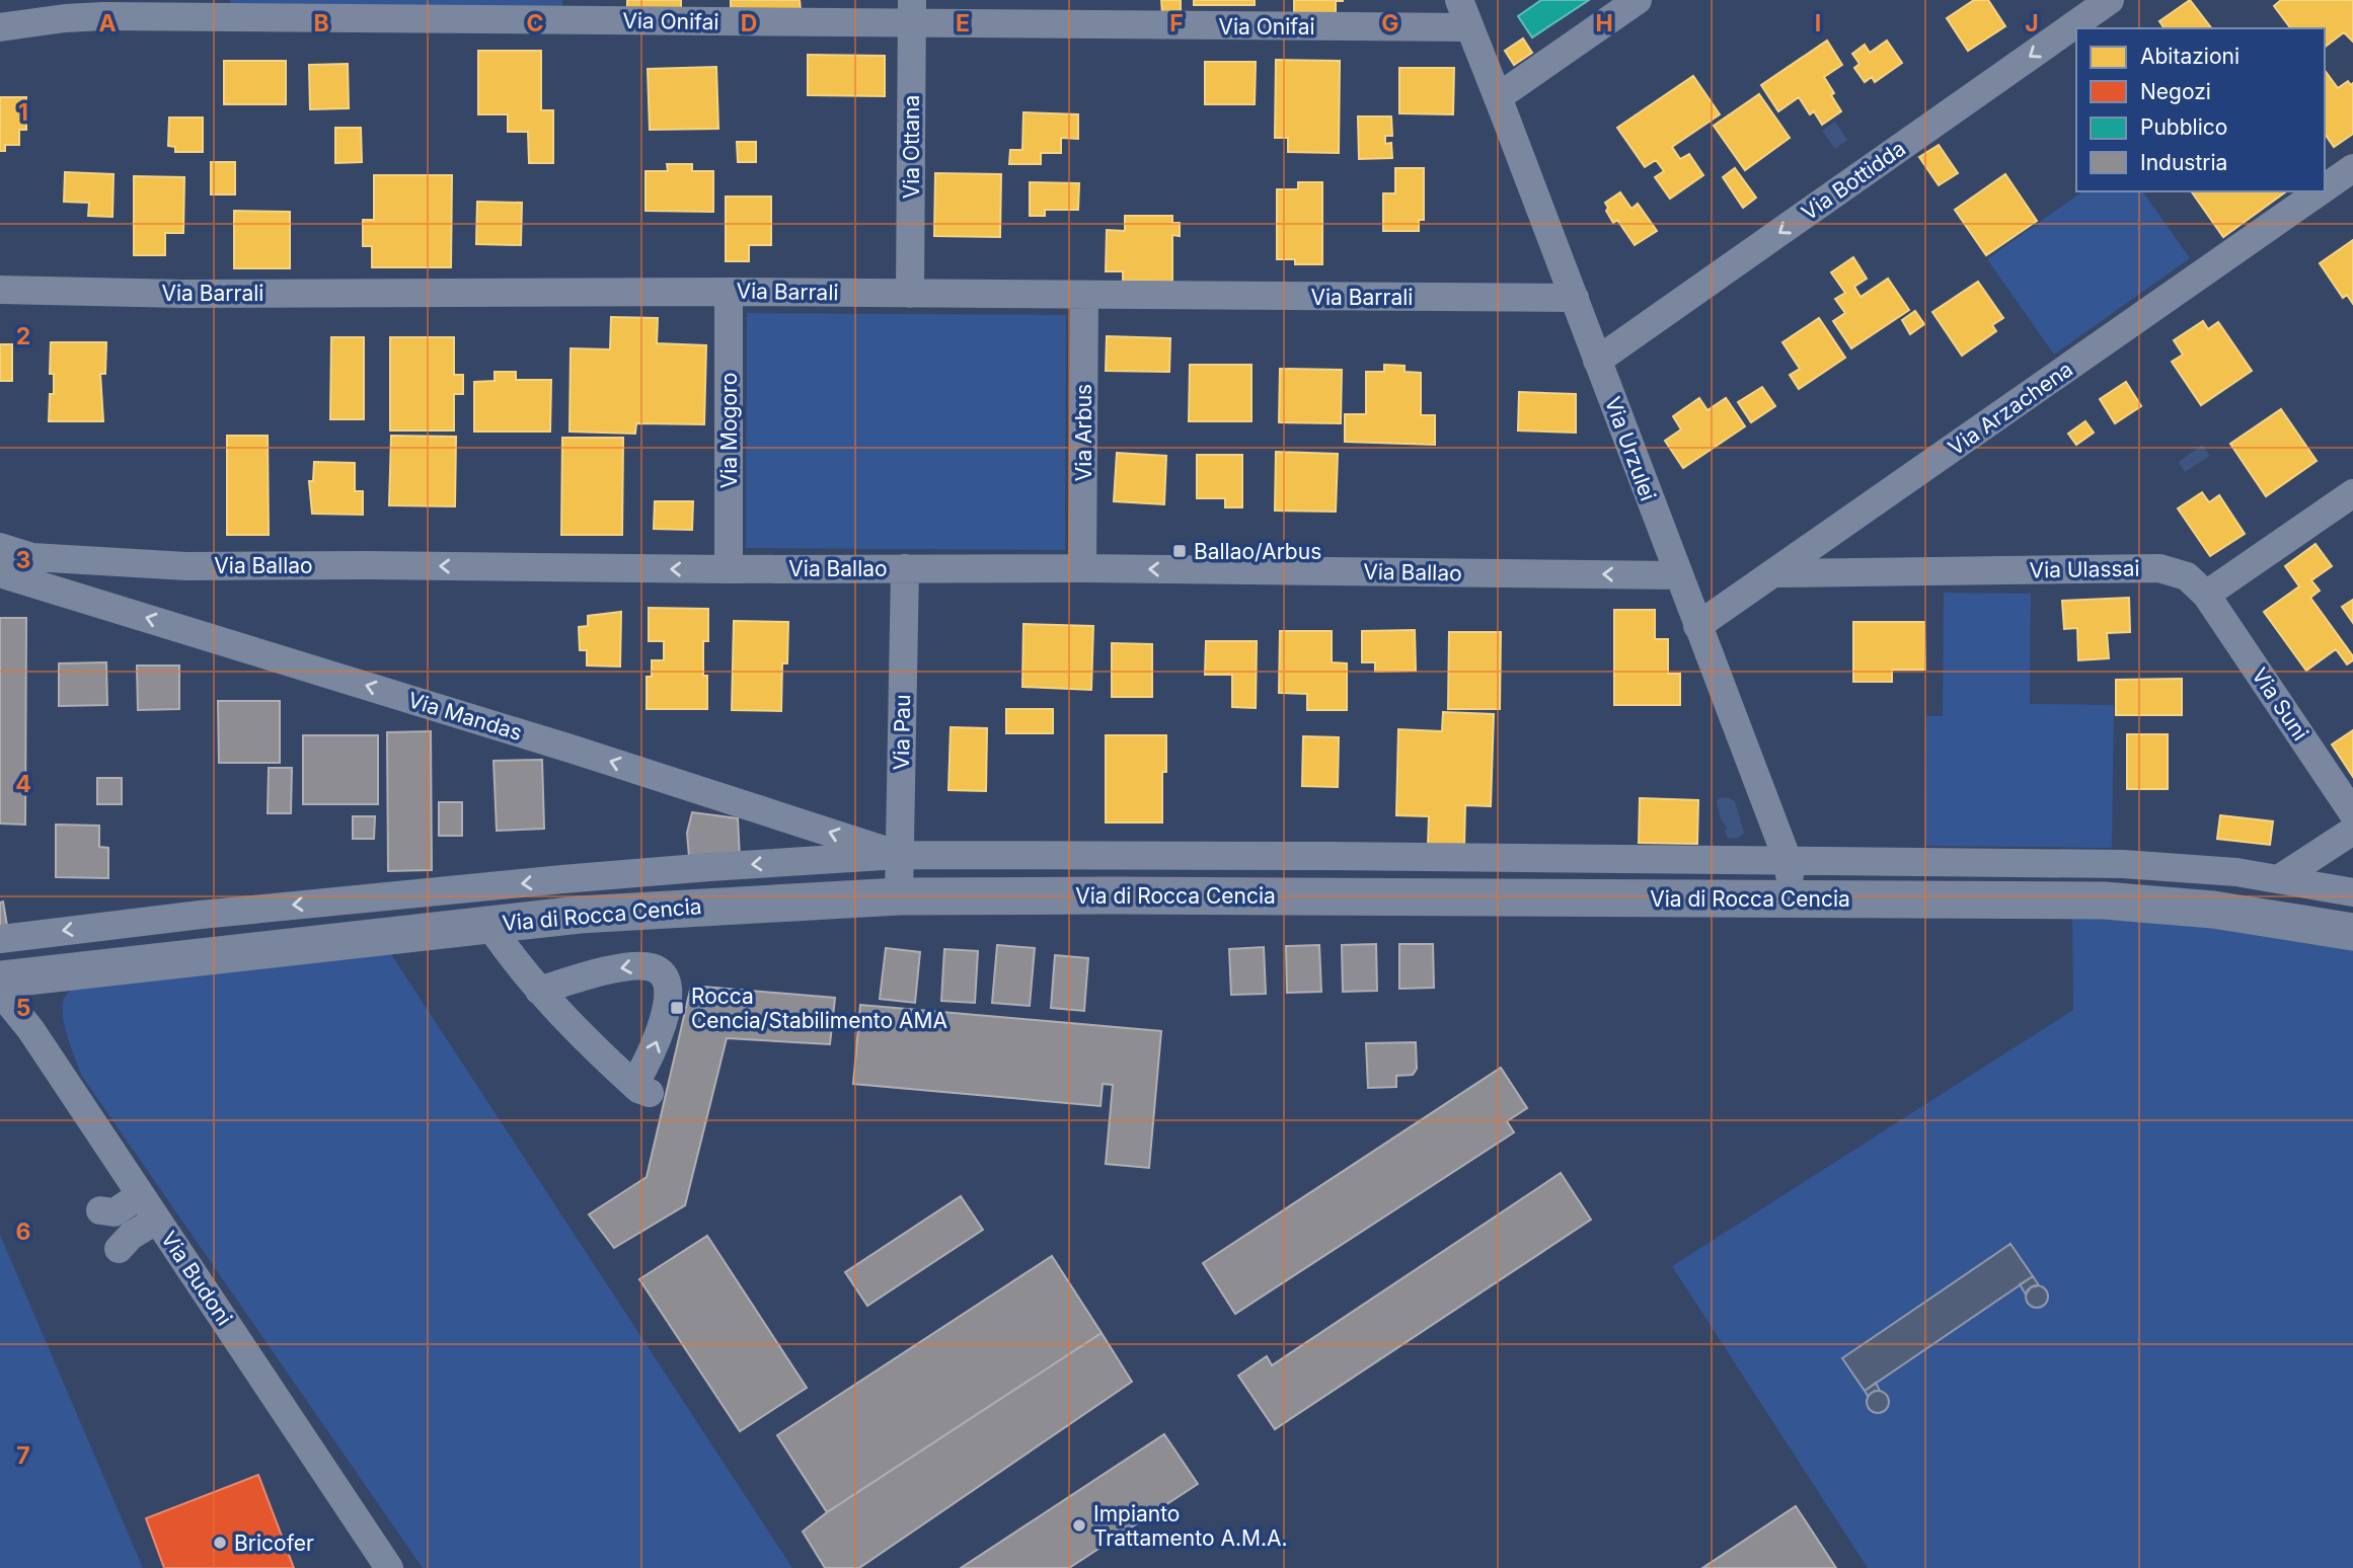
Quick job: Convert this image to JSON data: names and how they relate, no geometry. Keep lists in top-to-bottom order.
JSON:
{
  "streets": {
    "main road": ["Via di Rocca Cencia"],
    "street": [
      "Via Onifai",
      "Via Ottana",
      "Via Bottidda",
      "Via Barrali",
      "Via Arzachena",
      "Via Mogoro",
      "Via Arbus",
      "Via Urzulei",
      "Via Ballao",
      "Via Ulassai",
      "Via Suni",
      "Via Mandas",
      "Via Pau",
      "Via Budoni"
    ]
  },
  "crossings": [
    ["Via Onifai", "Via Ottana"],
    ["Via Onifai", "Via Urzulei"],
    ["Via Ottana", "Via Barrali"],
    ["Via Bottidda", "Via Urzulei"],
    ["Via Barrali", "Via Mogoro"],
    ["Via Barrali", "Via Arbus"],
    ["Via Barrali", "Via Urzulei"],
    ["Via Arzachena", "Via Urzulei"],
    ["Via Arzachena", "Via Ulassai"],
    ["Via Mogoro", "Via Ballao"],
    ["Via Arbus", "Via Ballao"],
    ["Via Urzulei", "Via Ballao"],
    ["Via Urzulei", "Via di Rocca Cencia"],
    ["Via Ballao", "Via Mandas"],
    ["Via Ballao", "Via Pau"],
    ["Via Ulassai", "Via Suni"],
    ["Via Mandas", "Via Pau"],
    ["Via Mandas", "Via di Rocca Cencia"],
    ["Via Pau", "Via di Rocca Cencia"]
  ],
  "one_way": ["Via Bottidda", "Via Ballao", "Via Mandas"],
  "places": {
    "transit": ["Ballao/Arbus", "Rocca Cencia/Stabilimento AMA"],
    "other": ["Impianto Trattamento A.M.A.", "Bricofer"]
  },
  "legend": [
    "Abitazioni",
    "Negozi",
    "Pubblico",
    "Industria"
  ],
  "grid": {
    "columns": [
      "A",
      "B",
      "C",
      "D",
      "E",
      "F",
      "G",
      "H",
      "I",
      "J"
    ],
    "rows": [
      "1",
      "2",
      "3",
      "4",
      "5",
      "6",
      "7"
    ]
  }
}
